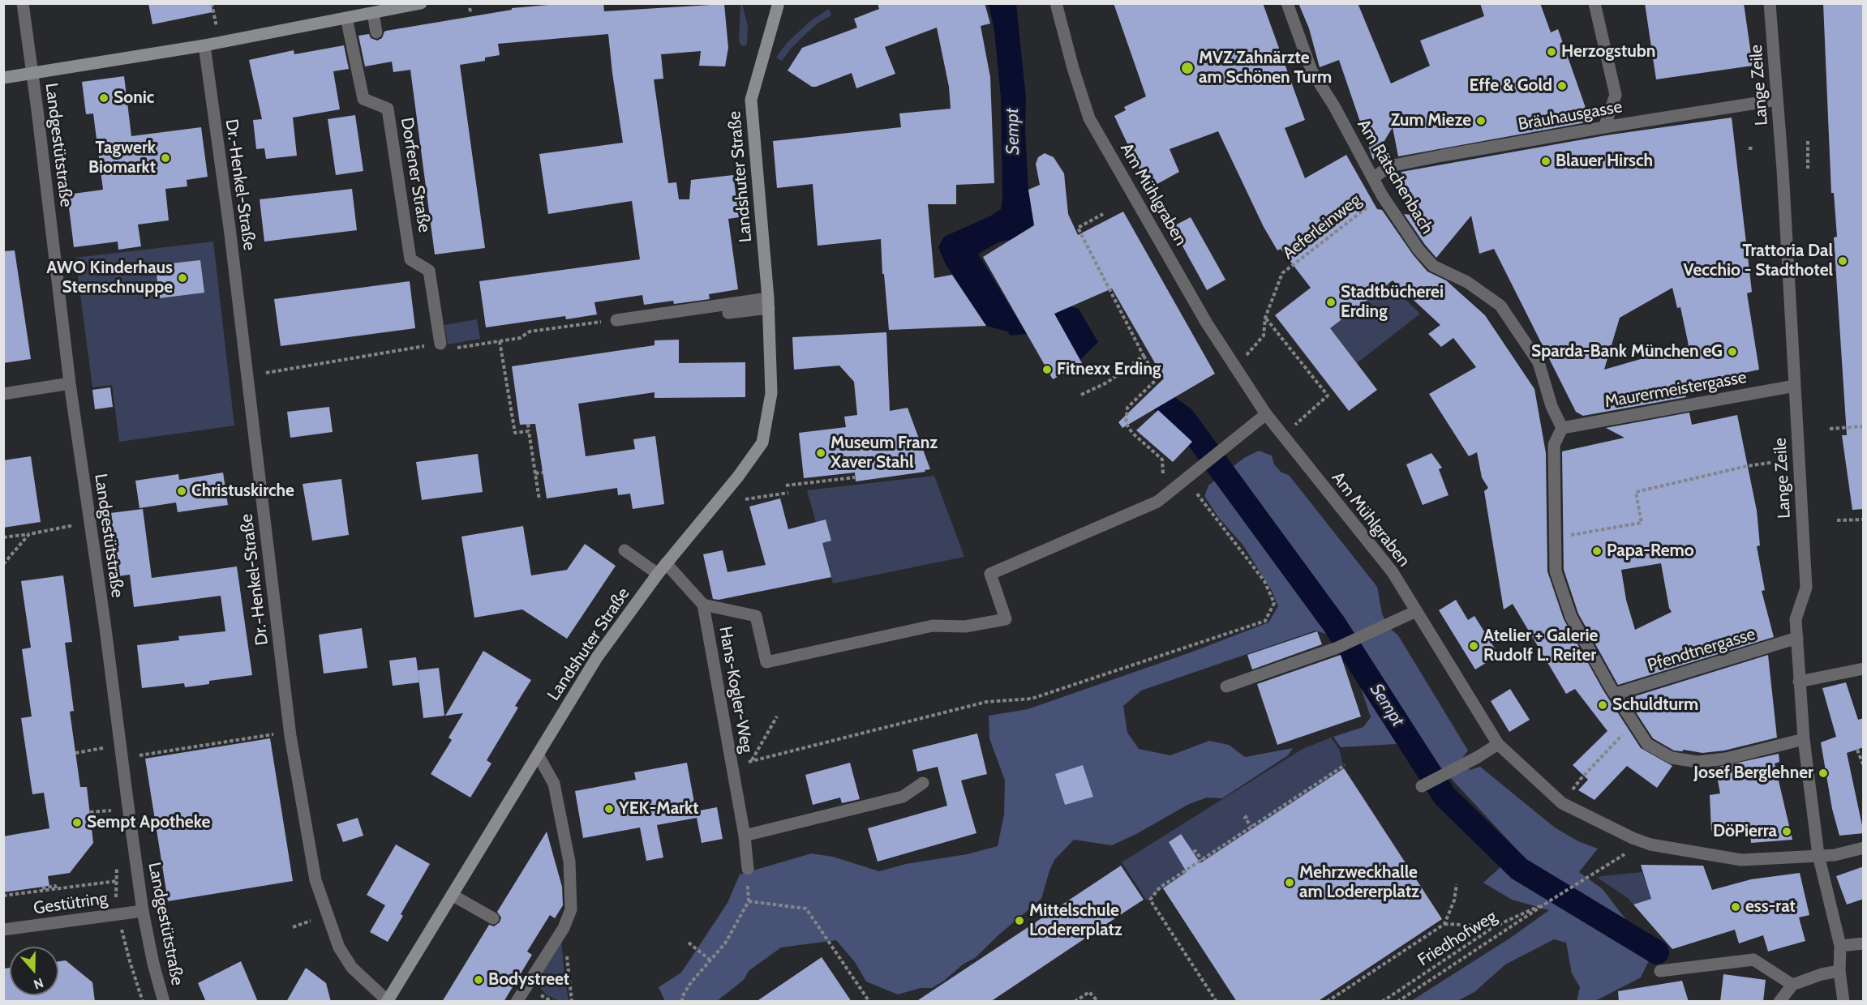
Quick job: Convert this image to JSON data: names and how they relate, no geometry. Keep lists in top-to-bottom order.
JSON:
{
  "streets": {
    "street": [
      "Lange Zeile",
      "Bräuhausgasse",
      "Landgestütstraße",
      "Dorfener Straße",
      "Landshuter Straße",
      "Am Rätschenbach",
      "Dr.-Henkel-Straße",
      "Am Mühlgraben",
      "Maurermeistergasse",
      "Pfendtnergasse",
      "Hans-Kogler-Weg",
      "Gestütring"
    ],
    "path": ["Aeferleinweg", "Friedhofweg"]
  },
  "crossings": [
    ["Lange Zeile", "Bräuhausgasse"],
    ["Lange Zeile", "Am Mühlgraben"],
    ["Lange Zeile", "Maurermeistergasse"],
    ["Lange Zeile", "Pfendtnergasse"],
    ["Bräuhausgasse", "Am Rätschenbach"],
    ["Landgestütstraße", "Gestütring"],
    ["Landshuter Straße", "Dr.-Henkel-Straße"],
    ["Am Rätschenbach", "Aeferleinweg"],
    ["Am Rätschenbach", "Maurermeistergasse"],
    ["Am Mühlgraben", "Friedhofweg"]
  ],
  "water": ["Sempt"],
  "places": [
    "Herzogstubn",
    "MVZ Zahnärzte am Schönen Turm",
    "Effe & Gold",
    "Sonic",
    "Zum Mieze",
    "Tagwerk Biomarkt",
    "Blauer Hirsch",
    "Trattoria Dal Vecchio - Stadthotel",
    "AWO Kinderhaus Sternschnuppe",
    "Stadtbücherei Erding",
    "Sparda-Bank München eG",
    "Fitnexx Erding",
    "Museum Franz Xaver Stahl",
    "Christuskirche",
    "Papa-Remo",
    "Atelier + Galerie Rudolf L. Reiter",
    "Schuldturm",
    "Josef Berglehner",
    "YEK-Markt",
    "Sempt Apotheke",
    "DöPierra",
    "Mehrzweckhalle am Lodererplatz",
    "ess-rat",
    "Mittelschule Lodererplatz",
    "Bodystreet"
  ],
  "north": "bottom"
}
